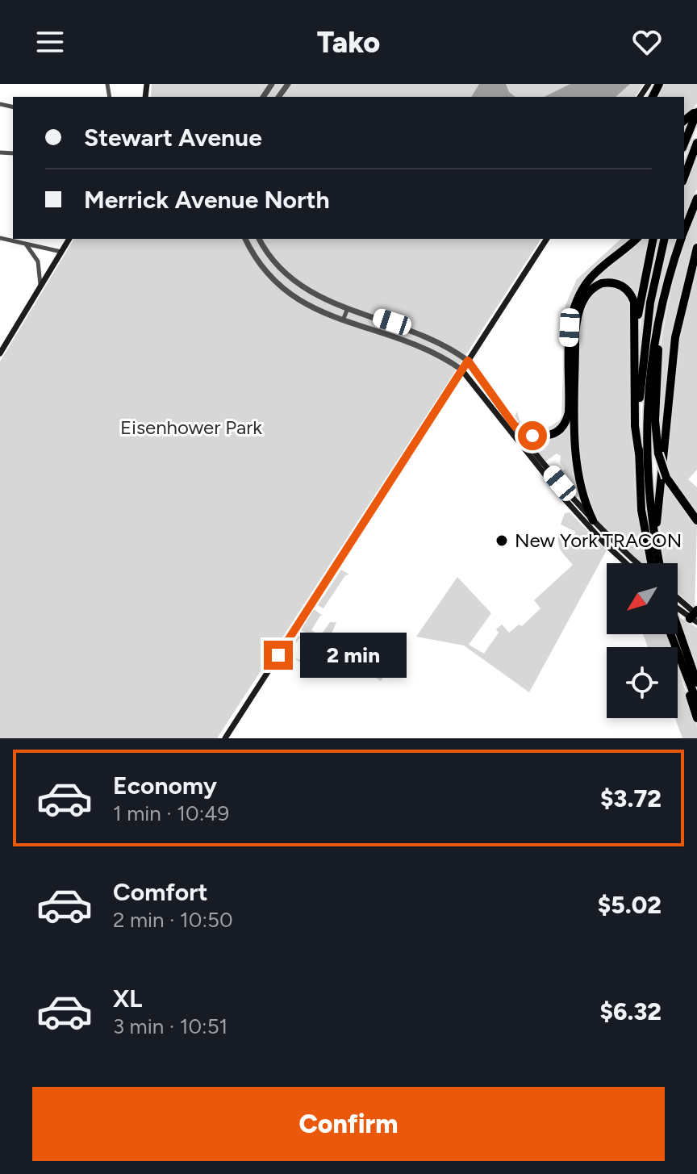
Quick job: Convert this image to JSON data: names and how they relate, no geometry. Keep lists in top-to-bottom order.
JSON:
{
  "parks": ["Eisenhower Park"],
  "places": ["New York TRACON"],
  "north": "bottom left",
  "page": {
    "header": "Tako",
    "banner": ["Stewart Avenue", "Merrick Avenue North"],
    "bubble": "2 min",
    "list": [
      {
        "name": "Economy",
        "note": "1 min · 10:49",
        "value": "$3.72"
      },
      {
        "name": "Comfort",
        "note": "2 min · 10:50",
        "value": "$5.02"
      },
      {
        "name": "XL",
        "note": "3 min · 10:51",
        "value": "$6.32"
      }
    ],
    "buttons": "Confirm"
  }
}
